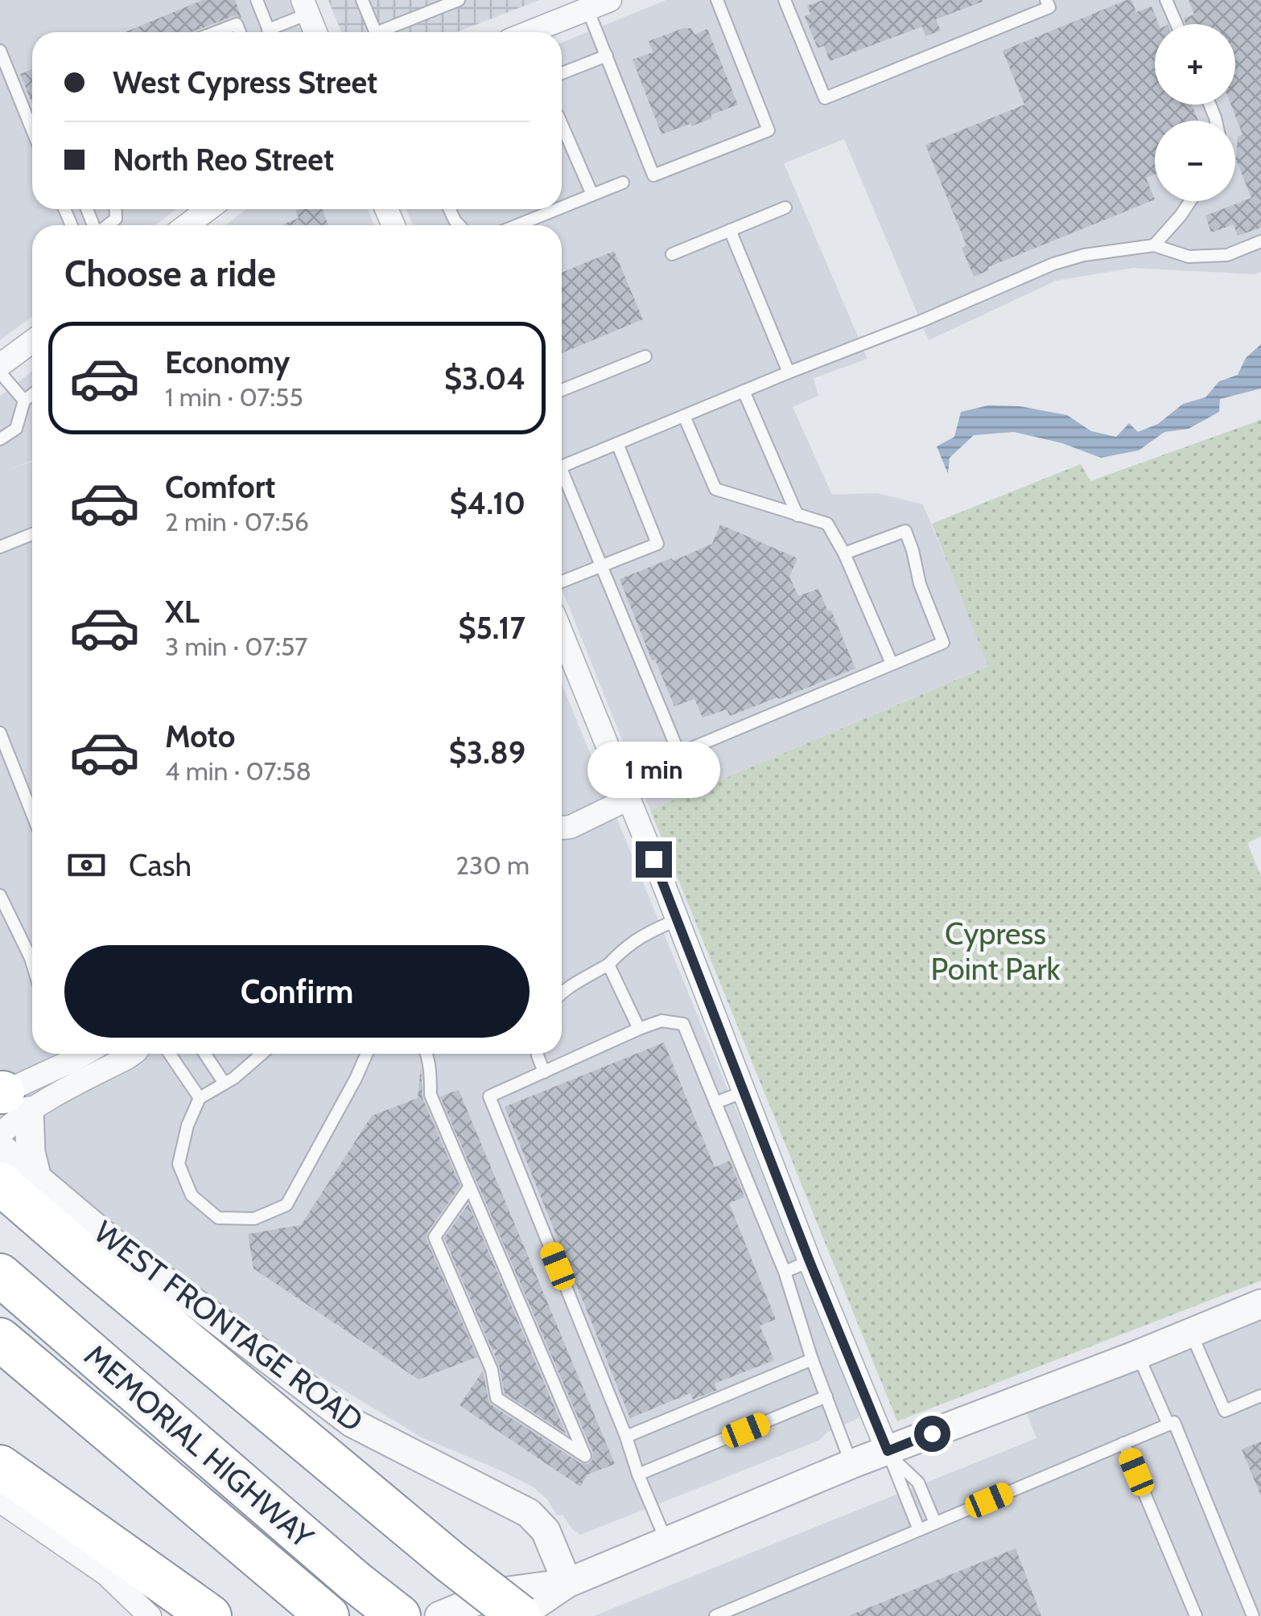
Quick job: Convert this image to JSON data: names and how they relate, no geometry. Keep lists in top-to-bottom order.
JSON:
{
  "streets": {
    "highway": ["MEMORIAL HIGHWAY"],
    "street": ["WEST FRONTAGE ROAD"]
  },
  "parks": ["Cypress Point Park"],
  "page": {
    "map_buttons": ["+", "−"],
    "banner": ["West Cypress Street", "North Reo Street"],
    "heading": "Choose a ride",
    "list": [
      {
        "name": "Economy",
        "note": "1 min · 07:55",
        "value": "$3.04"
      },
      {
        "name": "Comfort",
        "note": "2 min · 07:56",
        "value": "$4.10"
      },
      {
        "name": "XL",
        "note": "3 min · 07:57",
        "value": "$5.17"
      },
      {
        "name": "Moto",
        "note": "4 min · 07:58",
        "value": "$3.89"
      }
    ],
    "bubble": "1 min",
    "pay": ["Cash", "230 m"],
    "buttons": "Confirm"
  }
}
